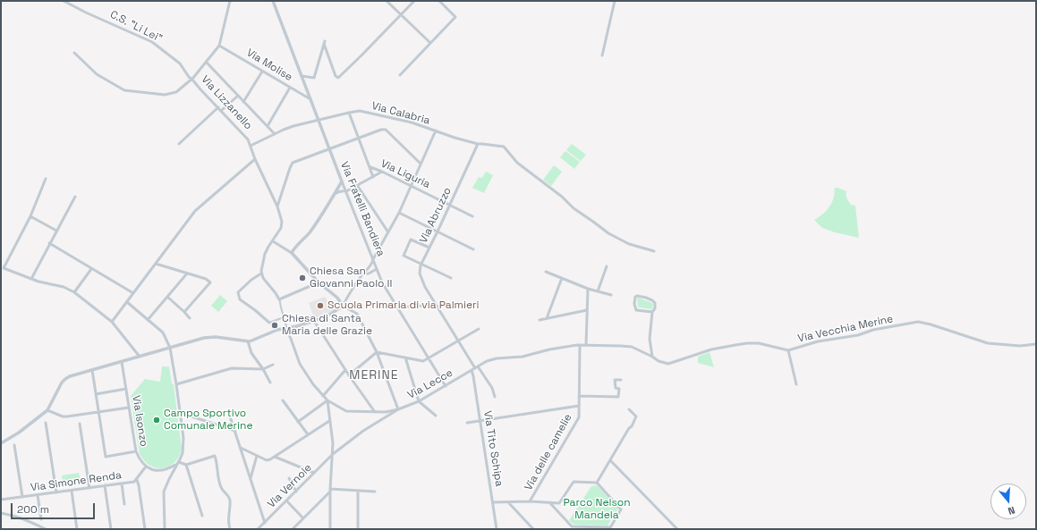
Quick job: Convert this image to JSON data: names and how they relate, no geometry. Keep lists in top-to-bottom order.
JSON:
{
  "streets": {
    "street": [
      "C.S. \"Li Lei\"",
      "Via Molise",
      "Via Lizzanello",
      "Via Calabria",
      "Via Liguria",
      "Via Fratelli Bandiera",
      "Via Abruzzo",
      "Via Vecchia Merine",
      "Via Lecce",
      "Via Isonzo",
      "Via Tito Schipa",
      "Via delle camelie",
      "Via Simone Renda",
      "Via Vernole"
    ]
  },
  "crossings": [
    ["C.S. \"Li Lei\"", "Via Lizzanello"],
    ["Via Molise", "Via Fratelli Bandiera"],
    ["Via Lizzanello", "Via Calabria"],
    ["Via Calabria", "Via Fratelli Bandiera"],
    ["Via Calabria", "Via Abruzzo"],
    ["Via Liguria", "Via Abruzzo"],
    ["Via Fratelli Bandiera", "Via Lecce"],
    ["Via Vecchia Merine", "Via Lecce"],
    ["Via Lecce", "Via Tito Schipa"],
    ["Via Lecce", "Via delle camelie"],
    ["Via Lecce", "Via Vernole"],
    ["Via Isonzo", "Via Simone Renda"]
  ],
  "districts": ["MERINE"],
  "parks": ["Parco Nelson Mandela"],
  "places": [
    "Chiesa San Giovanni Paolo II",
    "Scuola Primaria di via Palmieri",
    "Chiesa di Santa Maria delle Grazie",
    "Campo Sportivo Comunale Merine"
  ],
  "scale_bar": "200 m",
  "north": "bottom"
}
